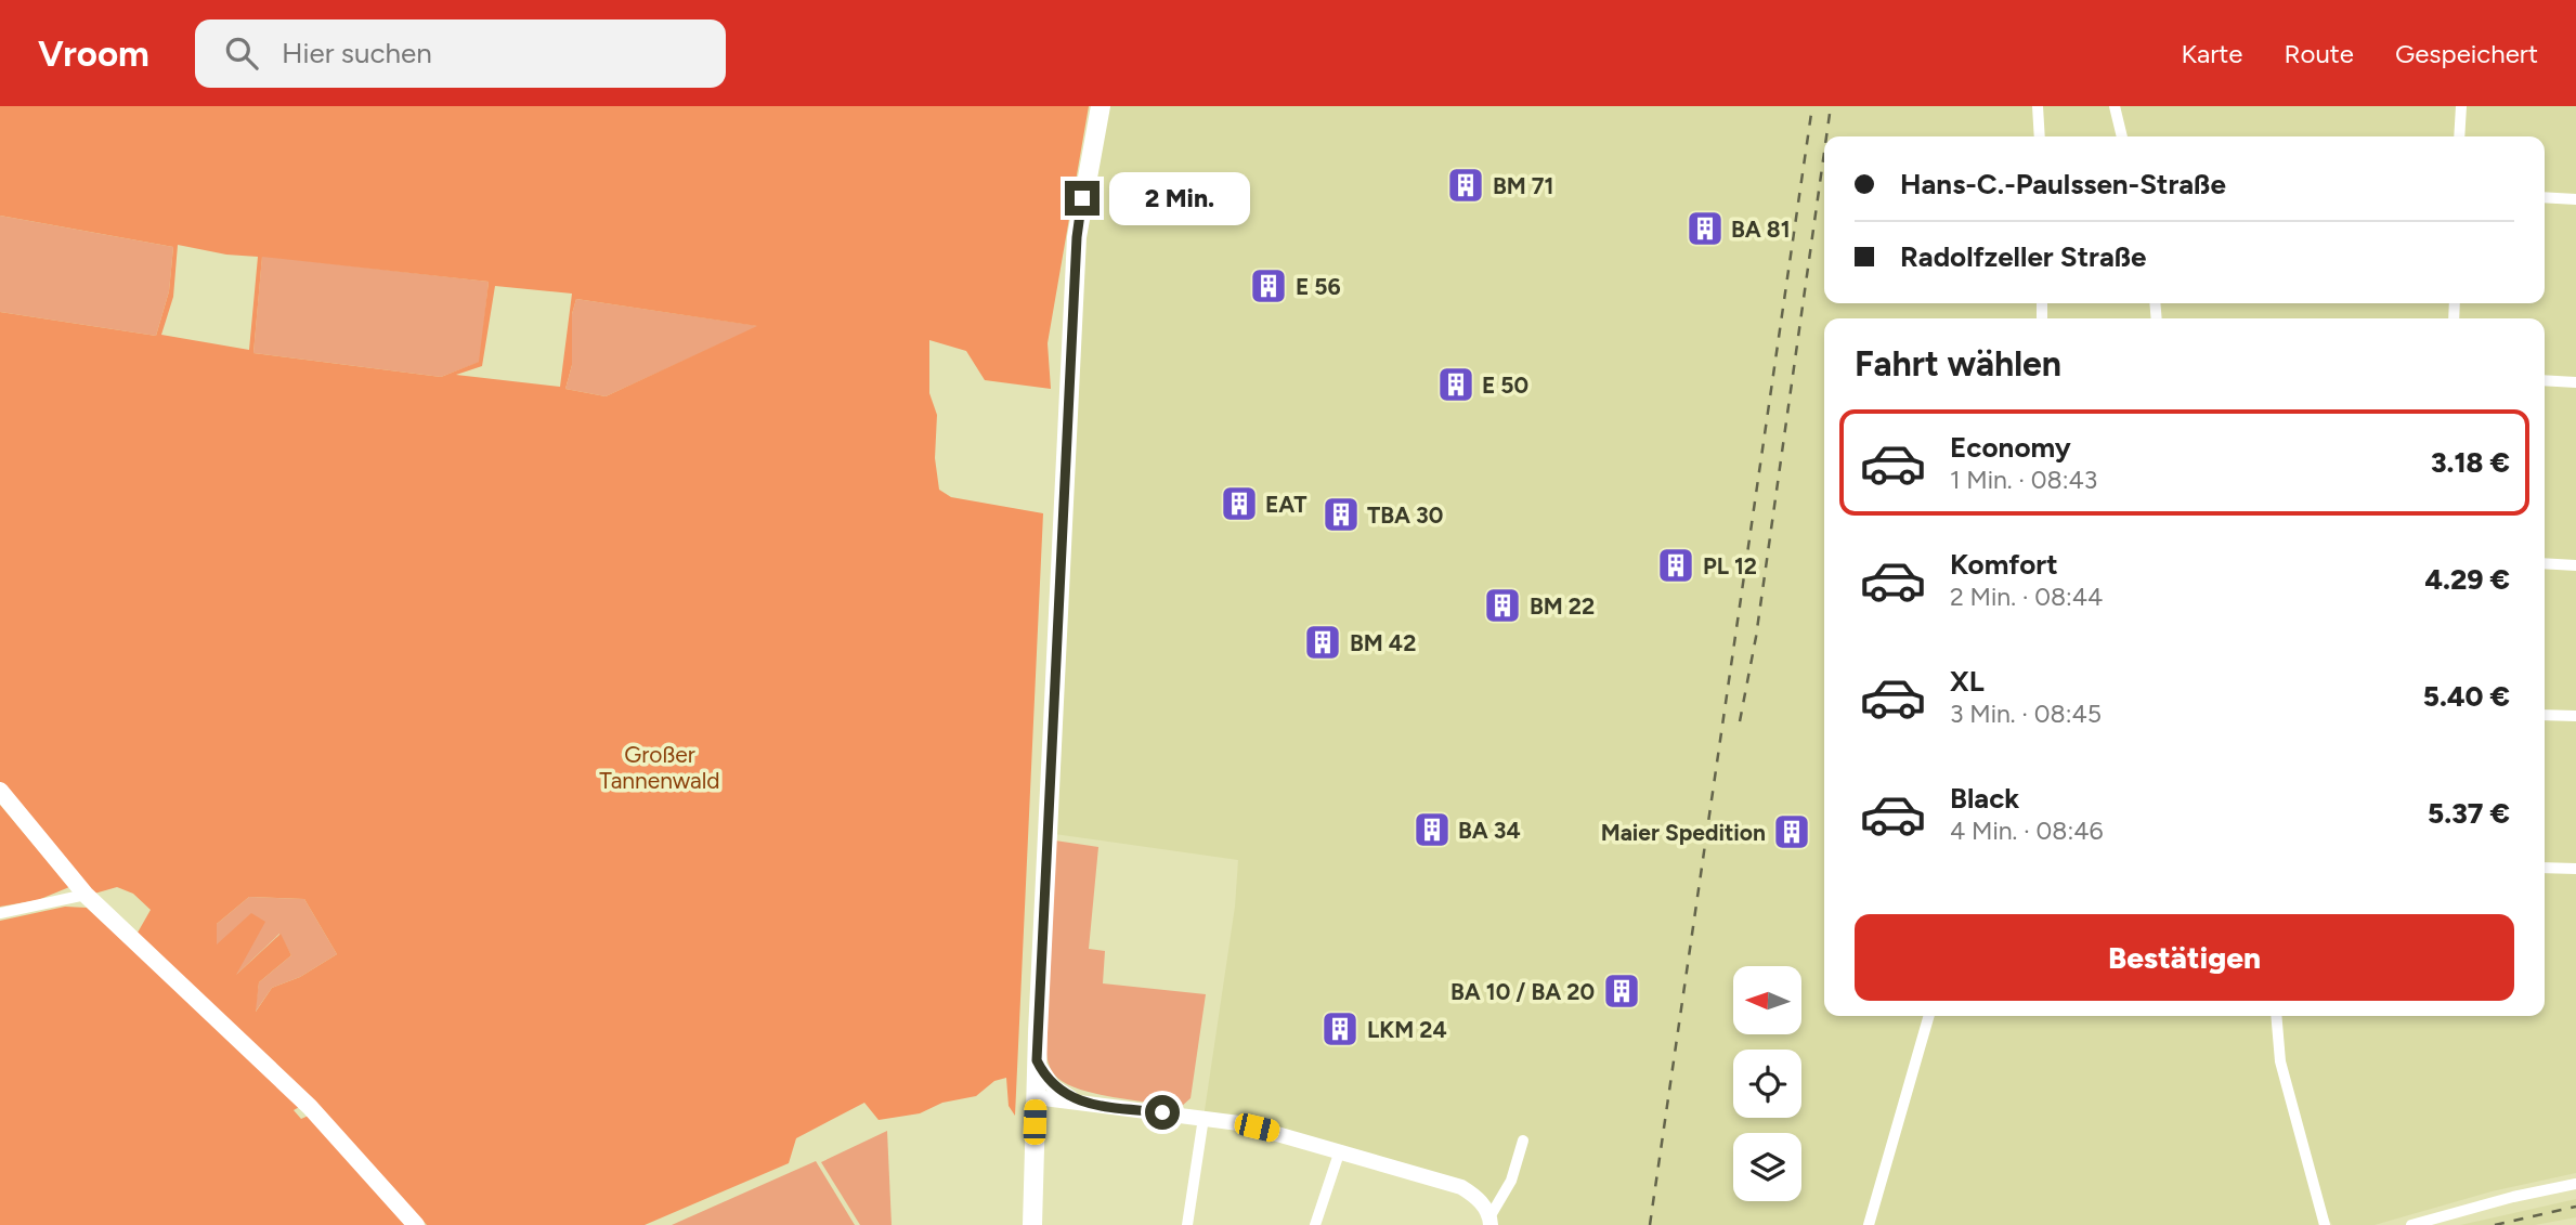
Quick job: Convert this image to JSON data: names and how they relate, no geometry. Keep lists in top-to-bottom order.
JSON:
{
  "parks": ["Großer Tannenwald"],
  "places": {
    "building": [
      "BM 71",
      "BA 81",
      "E 56",
      "E 50",
      "EAT",
      "TBA 30",
      "PL 12",
      "BM 22",
      "BM 42",
      "BA 34",
      "Maier Spedition",
      "BA 10 / BA 20",
      "LKM 24"
    ]
  },
  "north": "left",
  "page": {
    "header": "Vroom",
    "search": "Hier suchen",
    "nav": ["Karte", "Route", "Gespeichert"],
    "banner": ["Hans-C.-Paulssen-Straße", "Radolfzeller Straße"],
    "bubble": "2 Min.",
    "heading": "Fahrt wählen",
    "list": [
      {
        "name": "Economy",
        "note": "1 Min. · 08:43",
        "value": "3.18 €"
      },
      {
        "name": "Komfort",
        "note": "2 Min. · 08:44",
        "value": "4.29 €"
      },
      {
        "name": "XL",
        "note": "3 Min. · 08:45",
        "value": "5.40 €"
      },
      {
        "name": "Black",
        "note": "4 Min. · 08:46",
        "value": "5.37 €"
      }
    ],
    "buttons": "Bestätigen"
  }
}
